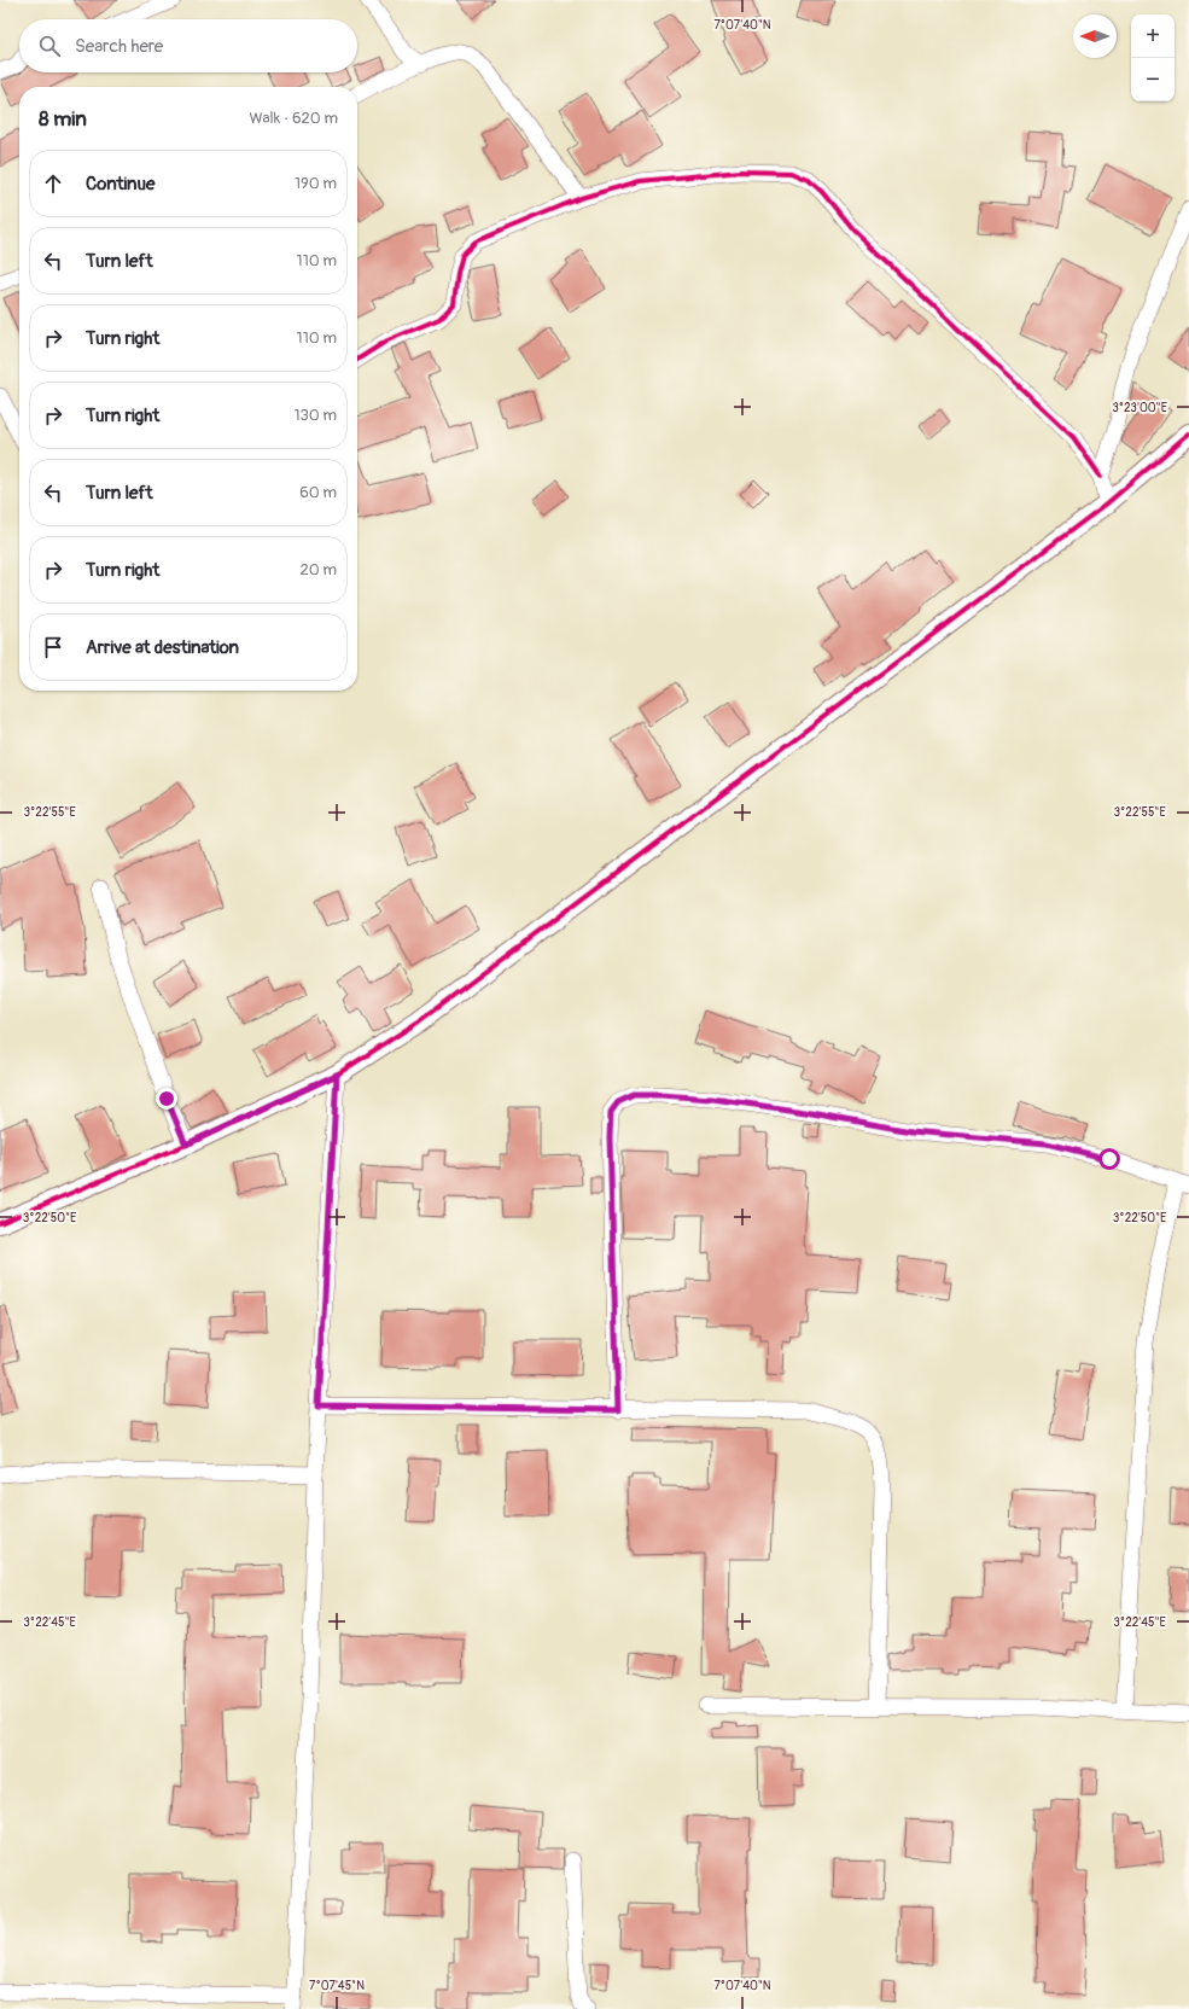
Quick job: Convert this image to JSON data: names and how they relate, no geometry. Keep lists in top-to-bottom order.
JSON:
{
  "north": "left",
  "page": {
    "map_buttons": ["+", "−"],
    "search": "Search here",
    "heading": ["8 min", "Walk · 620 m"],
    "list": [
      ["Continue", "190 m"],
      ["Turn left", "110 m"],
      ["Turn right", "110 m"],
      ["Turn right", "130 m"],
      ["Turn left", "60 m"],
      ["Turn right", "20 m"],
      "Arrive at destination"
    ]
  },
  "coordinates": [
    "7°07'40\"N",
    "3°23'00\"E",
    "3°22'55\"E",
    "3°22'50\"E",
    "3°22'45\"E",
    "7°07'45\"N"
  ]
}
